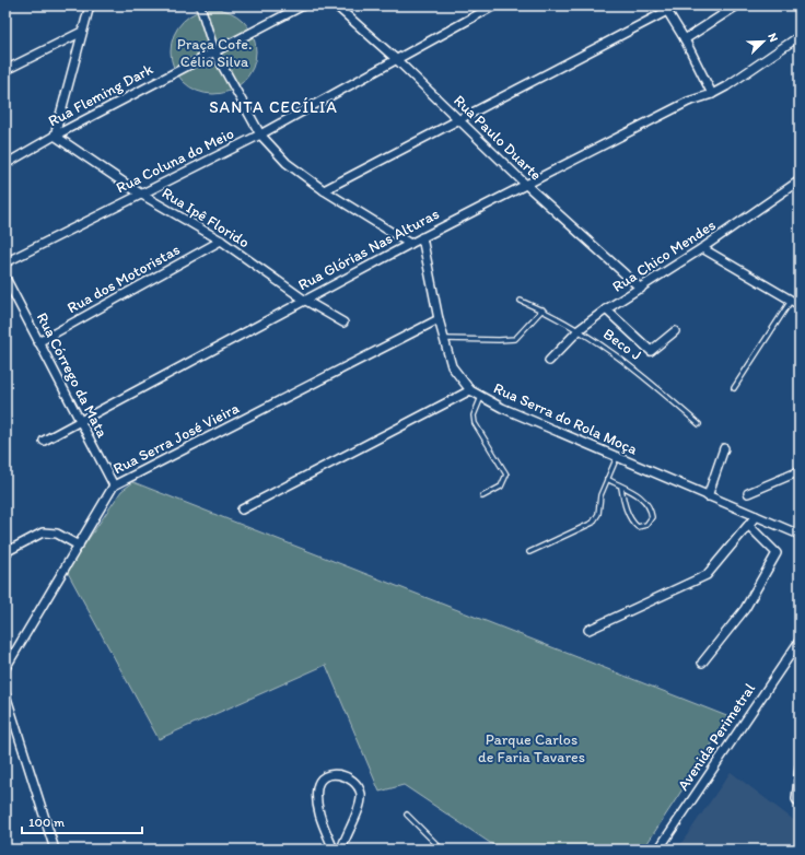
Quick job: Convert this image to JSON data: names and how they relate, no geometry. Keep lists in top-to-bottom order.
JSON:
{
  "streets": {
    "street": [
      "Rua Fleming Dark",
      "Rua Paulo Duarte",
      "Rua Coluna do Meio",
      "Rua Ipê Florido",
      "Rua Glórias Nas Alturas",
      "Rua Chico Mendes",
      "Rua dos Motoristas",
      "Rua Córrego da Mata",
      "Rua Serra do Rola Moça",
      "Rua Serra José Vieira",
      "Avenida Perimetral"
    ],
    "lane": ["Beco J"]
  },
  "crossings": [
    ["Rua Fleming Dark", "Rua Ipê Florido"],
    ["Rua Paulo Duarte", "Rua Coluna do Meio"],
    ["Rua Paulo Duarte", "Rua Glórias Nas Alturas"],
    ["Rua Paulo Duarte", "Rua Chico Mendes"],
    ["Rua Coluna do Meio", "Rua Ipê Florido"],
    ["Rua Ipê Florido", "Rua Glórias Nas Alturas"],
    ["Rua Ipê Florido", "Rua dos Motoristas"],
    ["Rua Glórias Nas Alturas", "Rua Córrego da Mata"],
    ["Rua Glórias Nas Alturas", "Rua Serra do Rola Moça"],
    ["Rua Chico Mendes", "Beco J"],
    ["Rua dos Motoristas", "Rua Córrego da Mata"],
    ["Rua Córrego da Mata", "Rua Serra José Vieira"],
    ["Rua Serra do Rola Moça", "Rua Serra José Vieira"]
  ],
  "districts": ["SANTA CECÍLIA"],
  "parks": ["Praça Cofe. Célio Silva", "Parque Carlos de Faria Tavares"],
  "scale_bar": "100 m",
  "north": "top right"
}
